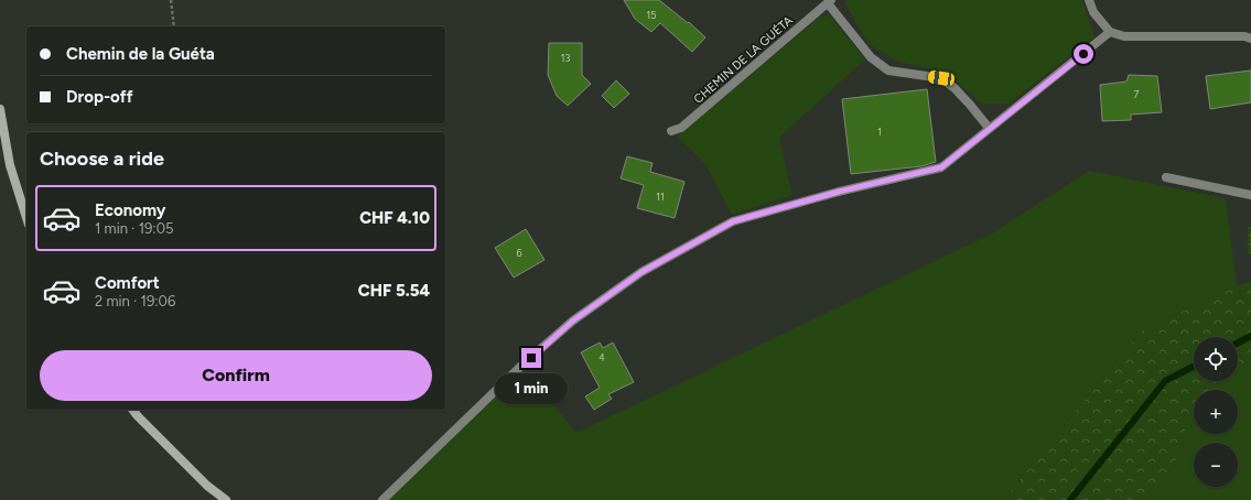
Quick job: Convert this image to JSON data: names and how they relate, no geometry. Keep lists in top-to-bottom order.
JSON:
{
  "streets": {
    "street": ["CHEMIN DE LA GUÉTA"]
  },
  "house_numbers": [
    "15",
    "13",
    "7",
    "1",
    "11",
    "6",
    "4"
  ],
  "page": {
    "banner": ["Chemin de la Guéta", "Drop-off"],
    "heading": "Choose a ride",
    "list": [
      {
        "name": "Economy",
        "note": "1 min · 19:05",
        "value": "CHF 4.10"
      },
      {
        "name": "Comfort",
        "note": "2 min · 19:06",
        "value": "CHF 5.54"
      }
    ],
    "map_buttons": ["+", "−"],
    "buttons": "Confirm",
    "bubble": "1 min"
  }
}
